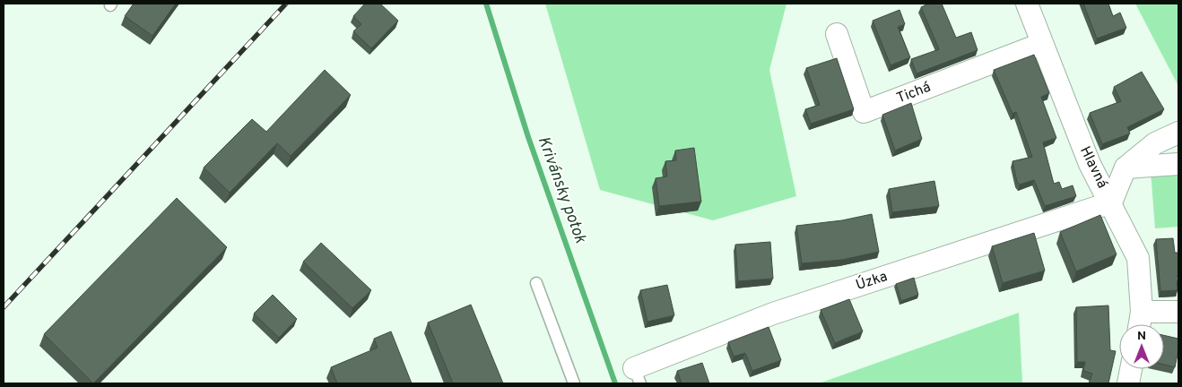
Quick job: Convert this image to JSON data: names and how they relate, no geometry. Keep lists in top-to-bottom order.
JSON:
{
  "streets": {
    "street": ["Tichá", "Hlavná", "Úzka"]
  },
  "crossings": [
    ["Tichá", "Hlavná"],
    ["Hlavná", "Úzka"]
  ],
  "water": ["Krivánsky potok"],
  "north": "top"
}
